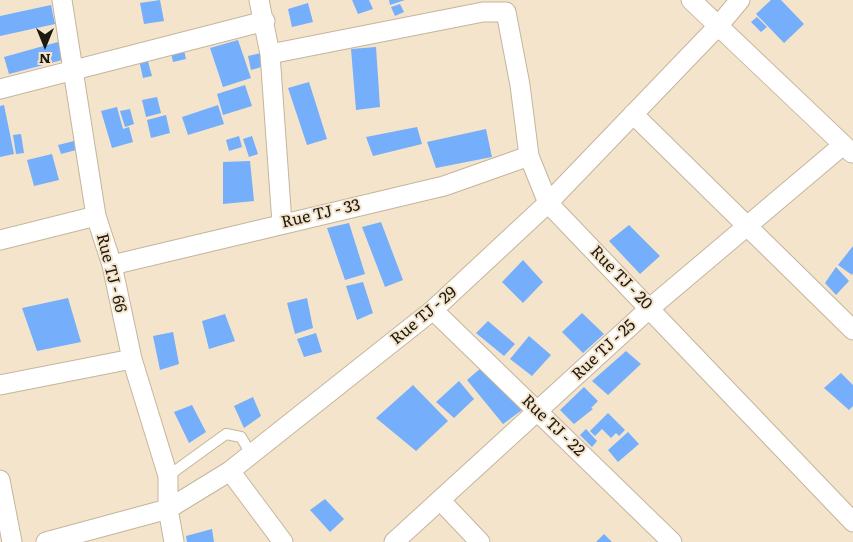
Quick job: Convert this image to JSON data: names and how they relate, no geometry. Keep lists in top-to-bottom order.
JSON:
{
  "streets": {
    "street": [
      "Rue TJ - 33",
      "Rue TJ - 66",
      "Rue TJ - 20",
      "Rue TJ - 29",
      "Rue TJ - 25",
      "Rue TJ - 22"
    ]
  },
  "crossings": [
    ["Rue TJ - 33", "Rue TJ - 66"],
    ["Rue TJ - 33", "Rue TJ - 20"],
    ["Rue TJ - 66", "Rue TJ - 29"],
    ["Rue TJ - 20", "Rue TJ - 29"],
    ["Rue TJ - 20", "Rue TJ - 25"],
    ["Rue TJ - 29", "Rue TJ - 22"],
    ["Rue TJ - 25", "Rue TJ - 22"]
  ],
  "north": "bottom"
}
